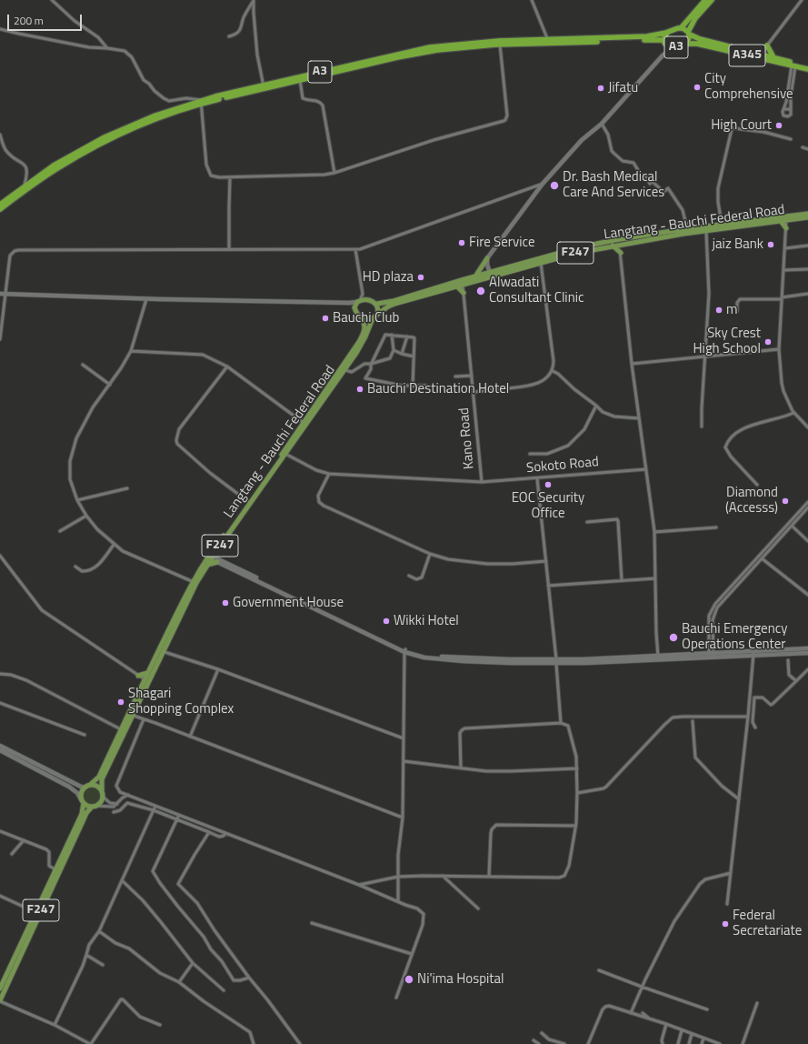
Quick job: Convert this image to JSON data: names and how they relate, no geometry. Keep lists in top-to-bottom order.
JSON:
{
  "streets": {
    "highway": ["A3", "A345"],
    "main road": ["Langtang - Bauchi Federal Road", "F247"],
    "street": ["Kano Road", "Sokoto Road"]
  },
  "crossings": [
    ["A3", "A345"],
    ["Langtang - Bauchi Federal Road", "F247"],
    ["Langtang - Bauchi Federal Road", "Kano Road"],
    ["Langtang - Bauchi Federal Road", "Sokoto Road"],
    ["Kano Road", "Sokoto Road"]
  ],
  "places": [
    "City Comprehensive",
    "Jifatu",
    "High Court",
    "Dr. Bash Medical Care And Services",
    "Fire Service",
    "jaiz Bank",
    "HD plaza",
    "Alwadati Consultant Clinic",
    "m",
    "Bauchi Club",
    "Sky Crest High School",
    "Bauchi Destination Hotel",
    "EOC Security Office",
    "Diamond (Accesss)",
    "Government House",
    "Wikki Hotel",
    "Bauchi Emergency Operations Center",
    "Shagari Shopping Complex",
    "Federal Secretariate",
    "Ni'ima Hospital"
  ],
  "scale_bar": "200 m"
}
